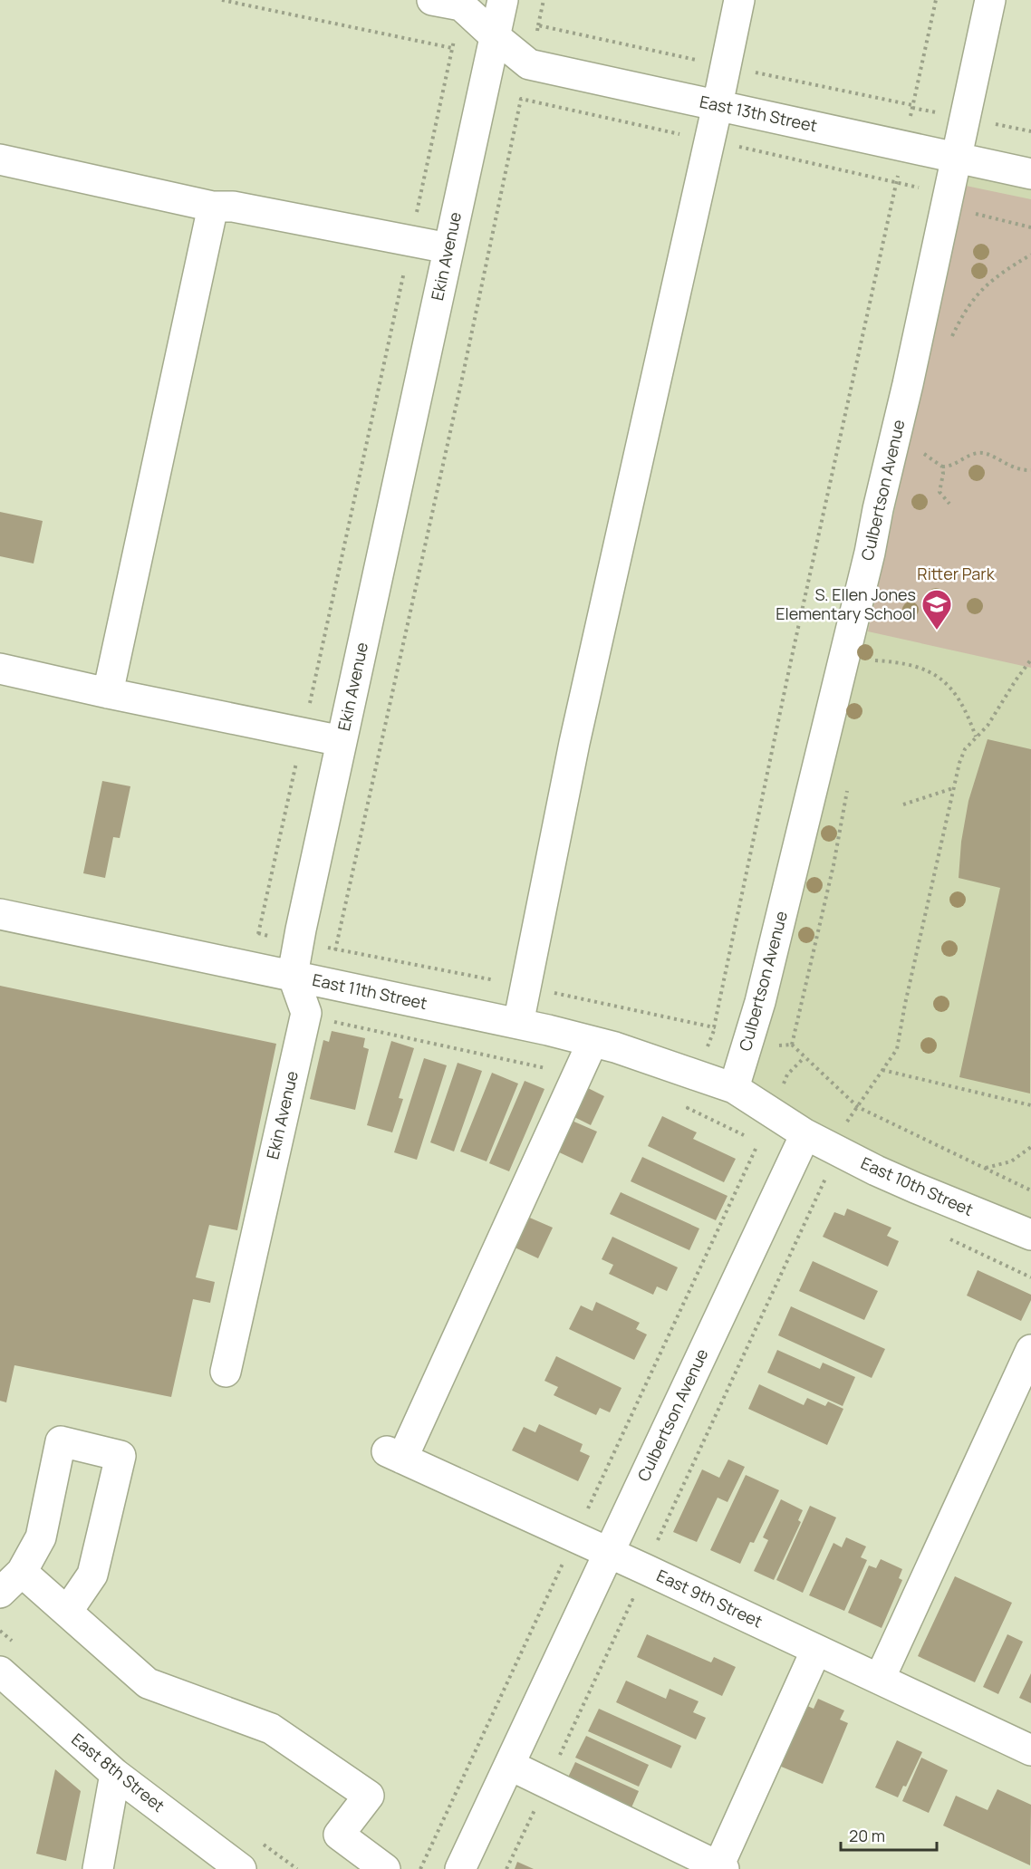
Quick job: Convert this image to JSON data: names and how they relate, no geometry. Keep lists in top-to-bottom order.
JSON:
{
  "streets": {
    "street": [
      "East 13th Street",
      "Ekin Avenue",
      "Culbertson Avenue",
      "East 11th Street",
      "East 10th Street",
      "East 9th Street",
      "East 8th Street"
    ]
  },
  "crossings": [
    ["East 13th Street", "Ekin Avenue"],
    ["East 13th Street", "Culbertson Avenue"],
    ["Ekin Avenue", "East 11th Street"],
    ["Culbertson Avenue", "East 11th Street"],
    ["Culbertson Avenue", "East 10th Street"],
    ["Culbertson Avenue", "East 9th Street"]
  ],
  "parks": ["Ritter Park"],
  "places": {
    "school or university": ["S. Ellen Jones Elementary School"]
  },
  "scale_bar": "20 m"
}
